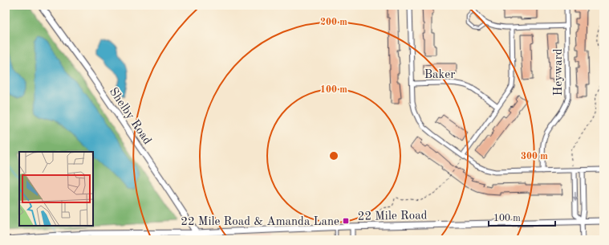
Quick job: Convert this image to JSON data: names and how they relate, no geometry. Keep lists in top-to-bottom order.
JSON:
{
  "streets": {
    "street": [
      "Heyward",
      "Baker",
      "Shelby Road",
      "22 Mile Road"
    ]
  },
  "crossings": [
    ["Shelby Road", "22 Mile Road"]
  ],
  "places": {
    "transit": ["22 Mile Road & Amanda Lane"]
  },
  "scale_bar": "100 m",
  "rings": ["200 m", "100 m", "300 m"]
}
